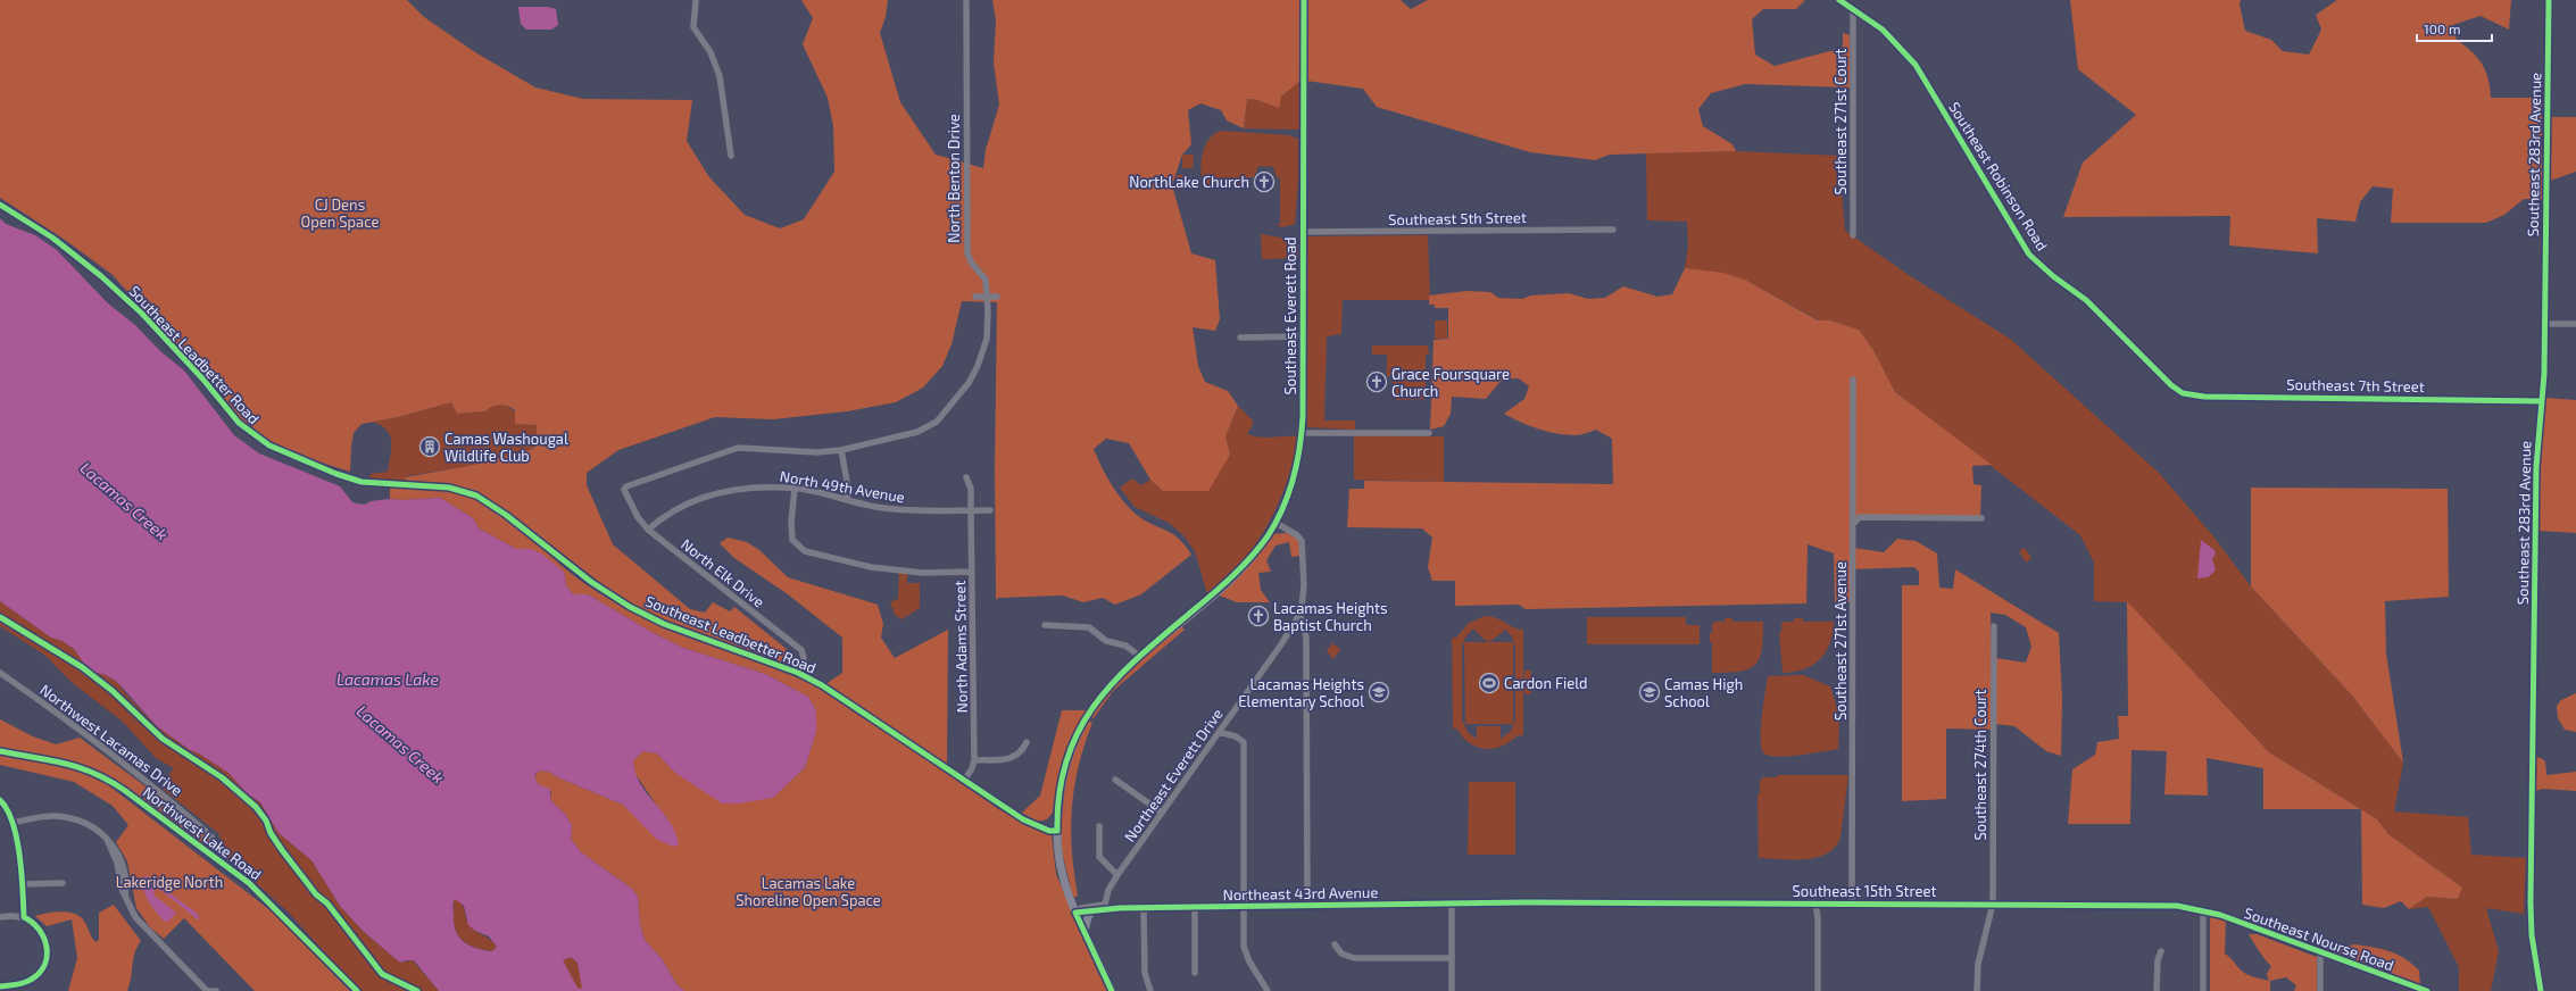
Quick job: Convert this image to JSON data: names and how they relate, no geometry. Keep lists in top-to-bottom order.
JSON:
{
  "streets": {
    "main road": ["Southeast Everett Road", "Northwest Lake Road"],
    "street": [
      "Southeast 271st Court",
      "Southeast 283rd Avenue",
      "Southeast Robinson Road",
      "North Benton Drive",
      "Southeast 5th Street",
      "Southeast Leadbetter Road",
      "Southeast 7th Street",
      "North 49th Avenue",
      "North Elk Drive",
      "Southeast 271st Avenue",
      "North Adams Street",
      "Northwest Lacamas Drive",
      "Southeast 274th Court",
      "Northeast Everett Drive",
      "Southeast 15th Street",
      "Northeast 43rd Avenue",
      "Southeast Nourse Road"
    ]
  },
  "crossings": [
    ["Southeast 271st Court", "Southeast Robinson Road"],
    ["Southeast 283rd Avenue", "Southeast 7th Street"],
    ["Southeast Robinson Road", "Southeast 7th Street"],
    ["North Benton Drive", "North Elk Drive"],
    ["Southeast 5th Street", "Southeast Everett Road"],
    ["Southeast Everett Road", "Southeast Leadbetter Road"],
    ["Southeast Everett Road", "Northeast Everett Drive"],
    ["Southeast Everett Road", "Northeast 43rd Avenue"],
    ["Southeast Leadbetter Road", "North Elk Drive"],
    ["Southeast Leadbetter Road", "North Adams Street"],
    ["North 49th Avenue", "North Elk Drive"],
    ["North 49th Avenue", "North Adams Street"],
    ["Southeast 271st Avenue", "Southeast 15th Street"],
    ["Northwest Lacamas Drive", "Northwest Lake Road"],
    ["Southeast 274th Court", "Southeast 15th Street"],
    ["Northeast Everett Drive", "Northeast 43rd Avenue"],
    ["Southeast 15th Street", "Northeast 43rd Avenue"],
    ["Southeast 15th Street", "Southeast Nourse Road"]
  ],
  "water": ["Lacamas Creek", "Lacamas Lake"],
  "parks": ["CJ Dens Open Space", "Lakeridge North", "Lacamas Lake Shoreline Open Space"],
  "places": {
    "church": ["NorthLake Church", "Grace Foursquare Church", "Lacamas Heights Baptist Church"],
    "building": ["Camas Washougal Wildlife Club"],
    "sports": ["Cardon Field"],
    "school or university": ["Lacamas Heights Elementary School", "Camas High School"]
  },
  "scale_bar": "100 m"
}
